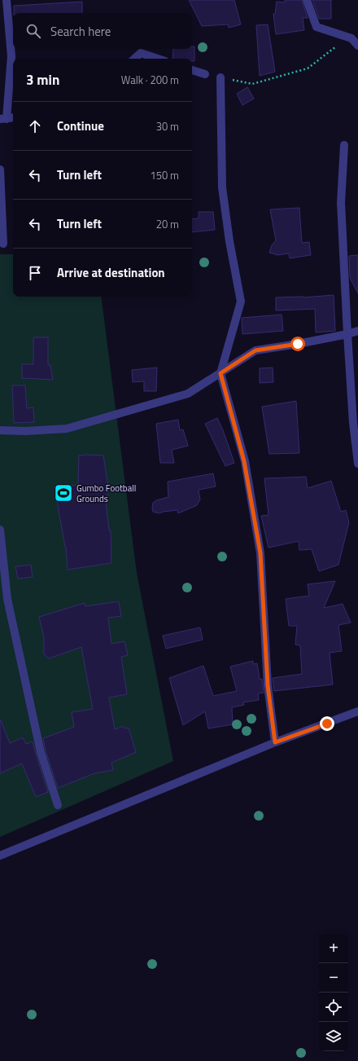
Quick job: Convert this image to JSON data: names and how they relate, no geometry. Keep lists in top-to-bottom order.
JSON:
{
  "places": {
    "sports": ["Gumbo Football Grounds"]
  },
  "page": {
    "search": "Search here",
    "heading": ["3 min", "Walk · 200 m"],
    "list": [
      ["Continue", "30 m"],
      ["Turn left", "150 m"],
      ["Turn left", "20 m"],
      "Arrive at destination"
    ],
    "map_buttons": ["+", "−"]
  }
}
